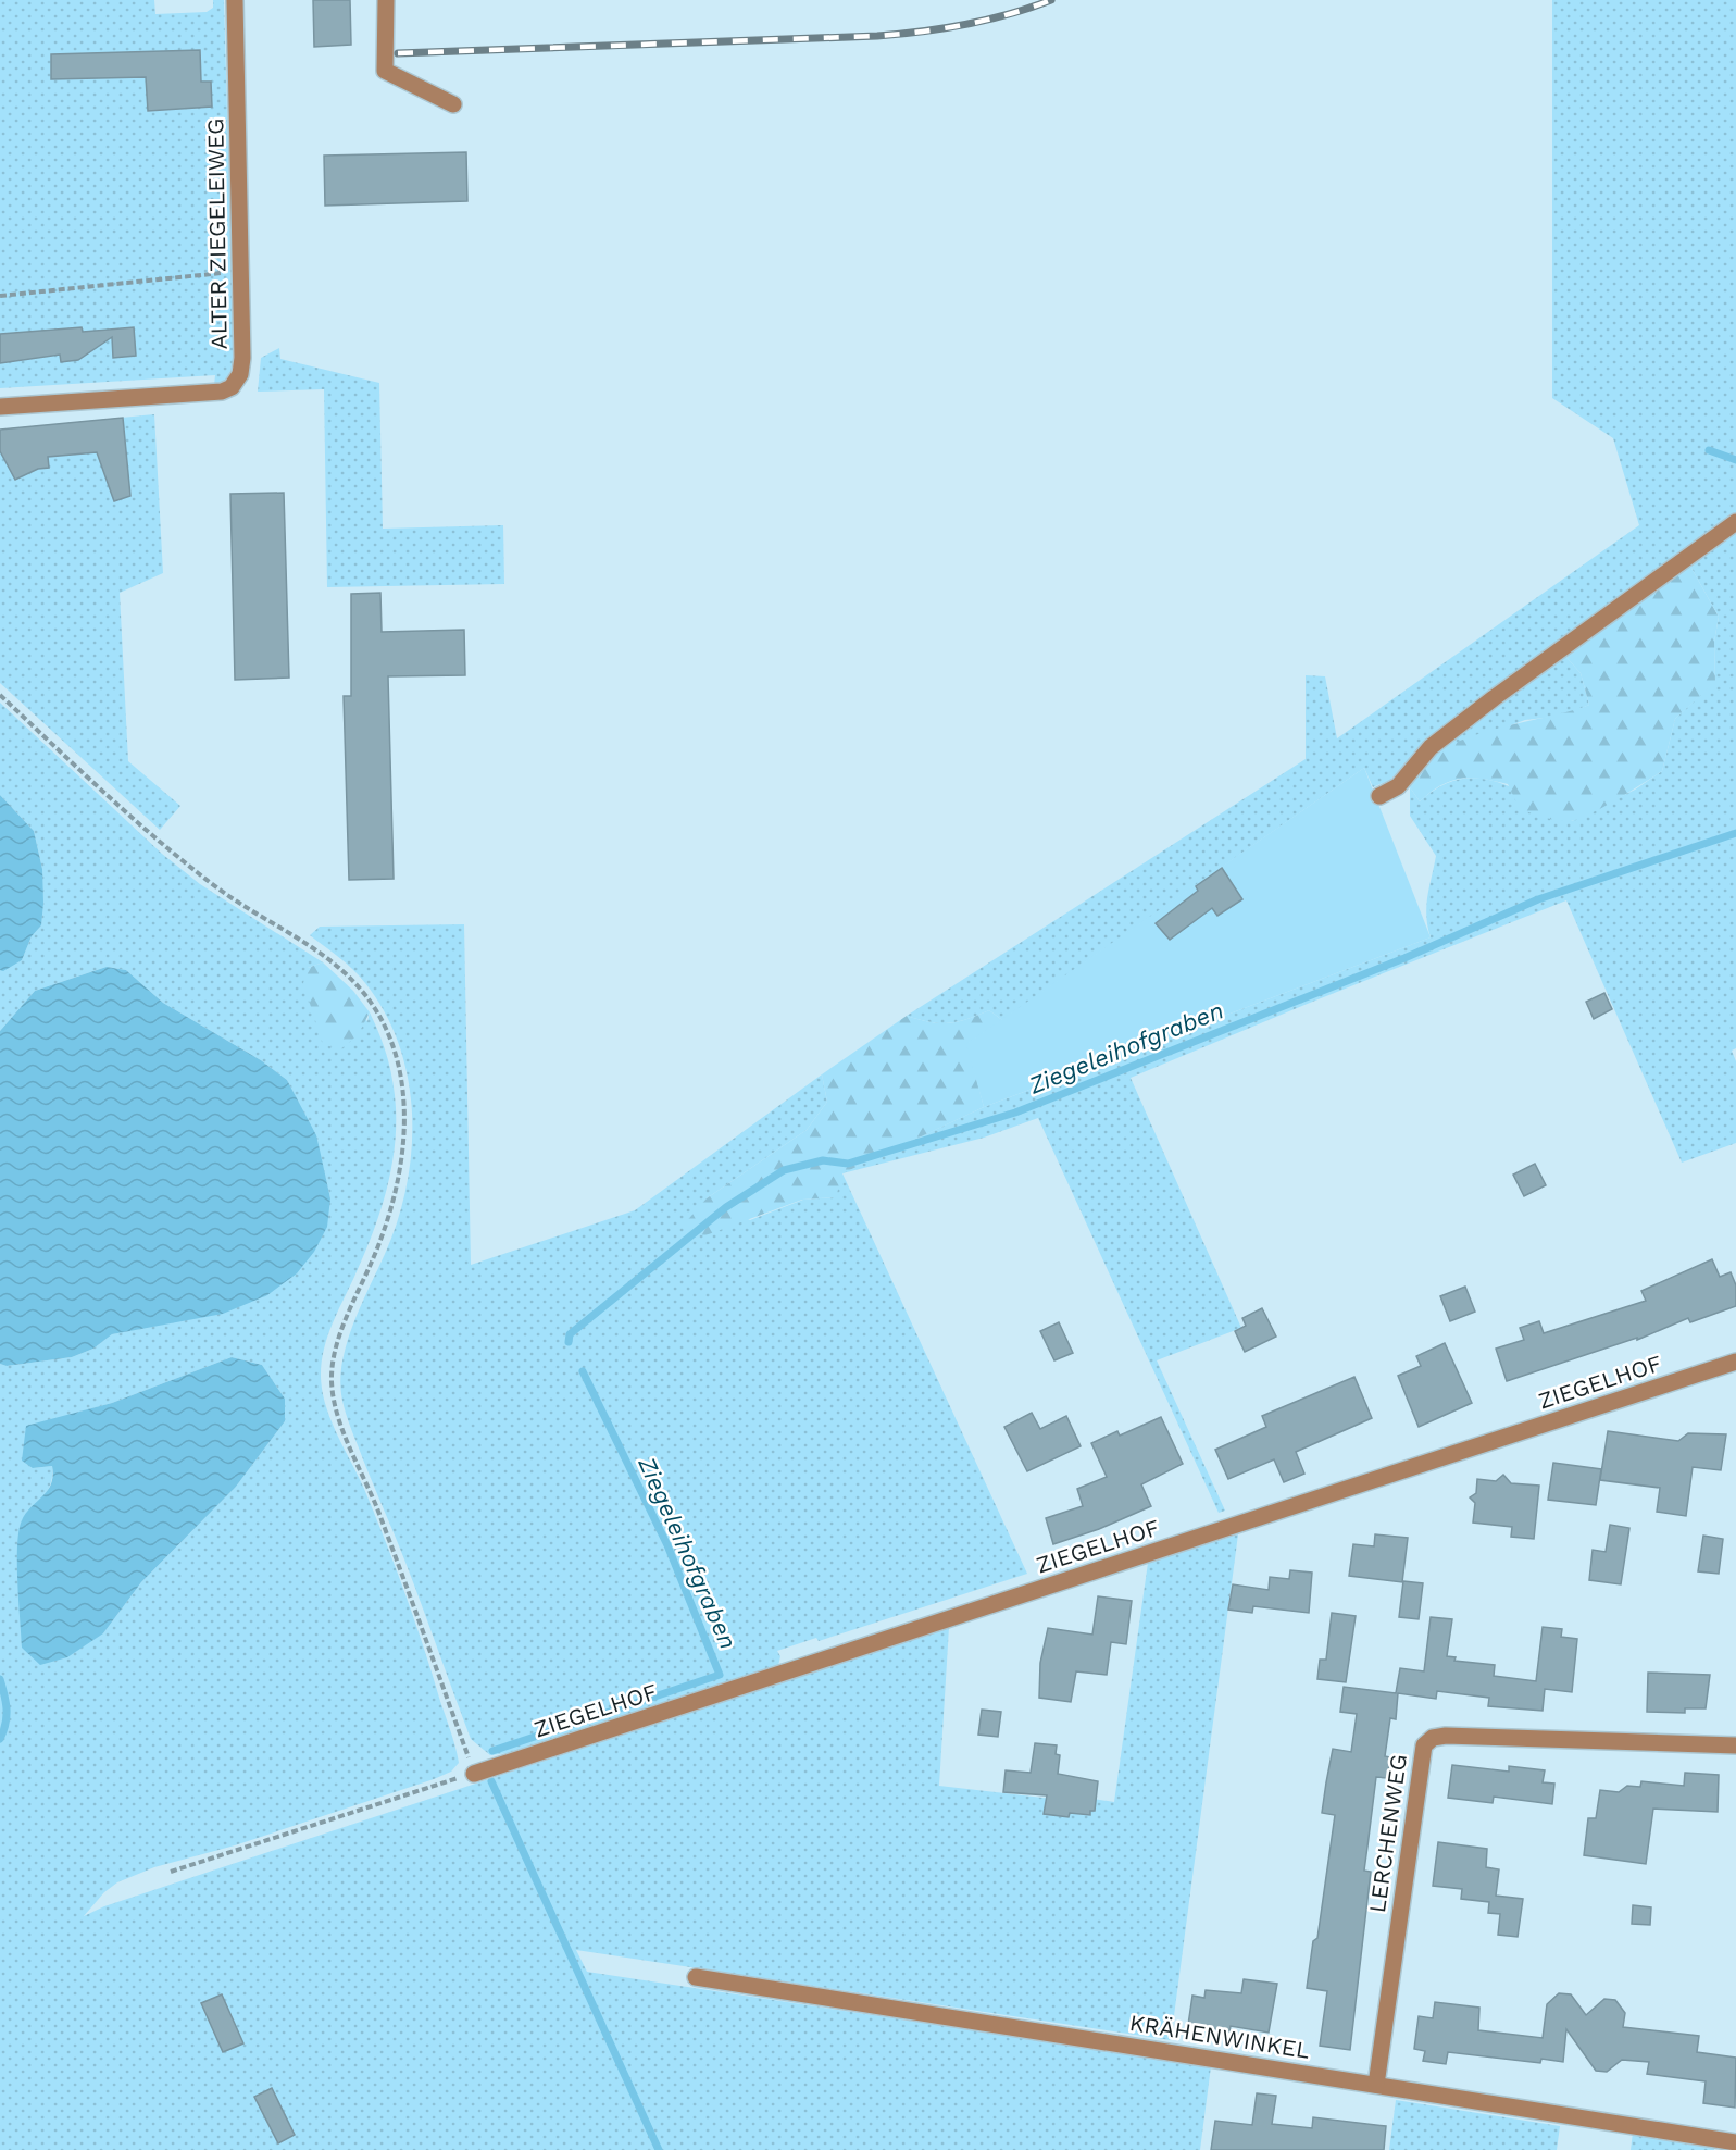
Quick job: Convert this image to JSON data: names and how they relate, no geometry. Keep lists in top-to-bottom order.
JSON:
{
  "streets": {
    "street": [
      "ALTER ZIEGELEIWEG",
      "ZIEGELHOF",
      "LERCHENWEG",
      "KRÄHENWINKEL"
    ]
  },
  "crossings": [
    ["LERCHENWEG", "KRÄHENWINKEL"]
  ],
  "water": ["Ziegeleihofgraben"]
}
